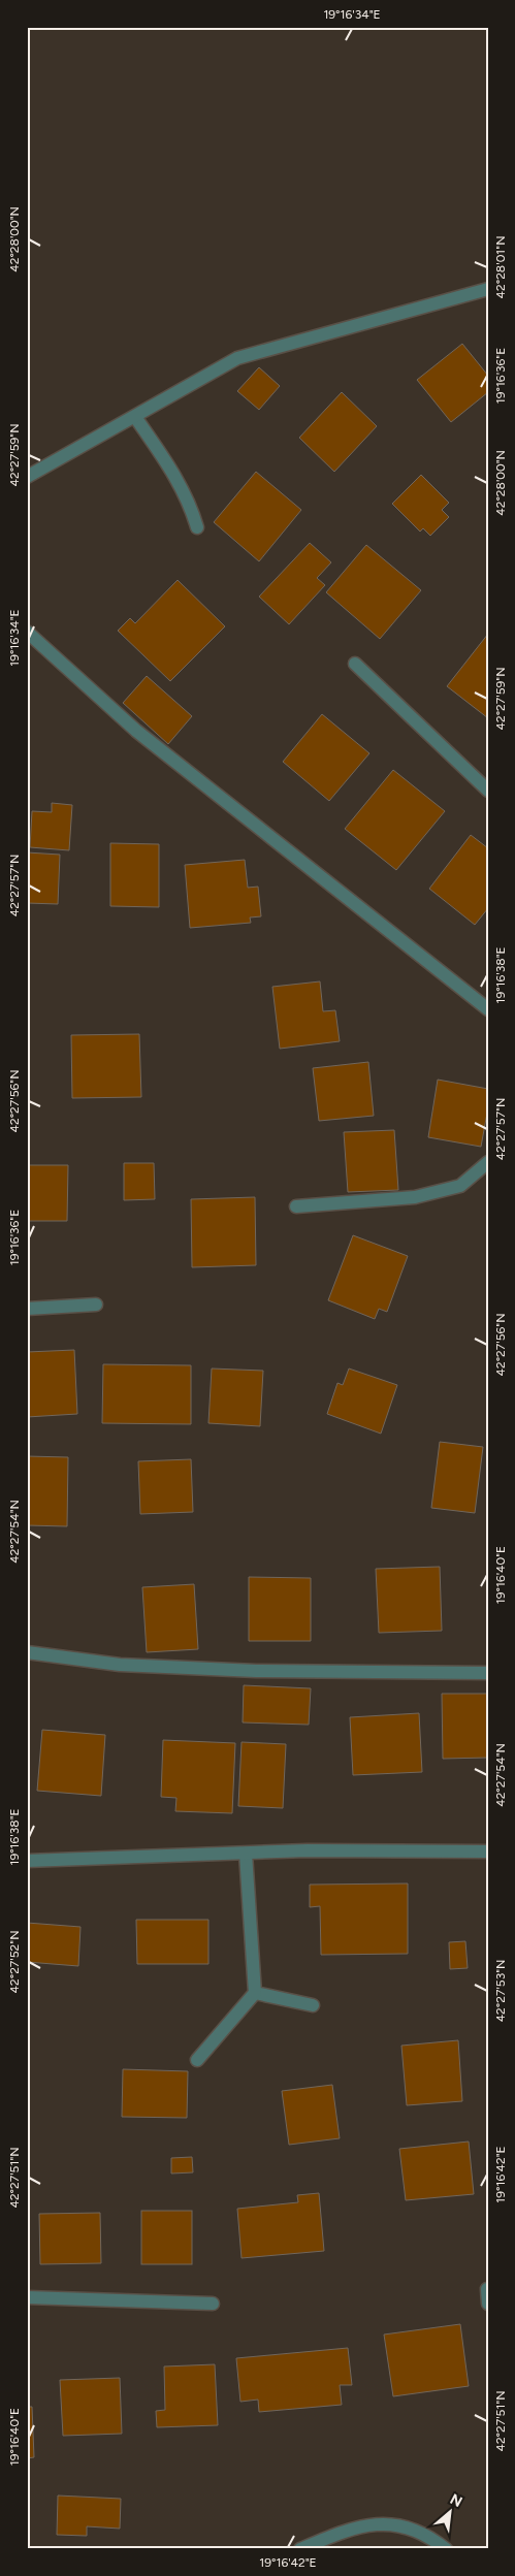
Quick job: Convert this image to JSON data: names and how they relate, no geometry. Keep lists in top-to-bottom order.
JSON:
{
  "north": "top right",
  "coordinates": [
    "19°16'34\"E",
    "42°28'00\"N",
    "42°28'01\"N",
    "19°16'36\"E",
    "42°27'59\"N",
    "42°27'57\"N",
    "19°16'38\"E",
    "42°27'56\"N",
    "42°27'54\"N",
    "19°16'40\"E",
    "42°27'52\"N",
    "42°27'53\"N",
    "19°16'42\"E",
    "42°27'51\"N"
  ]
}
